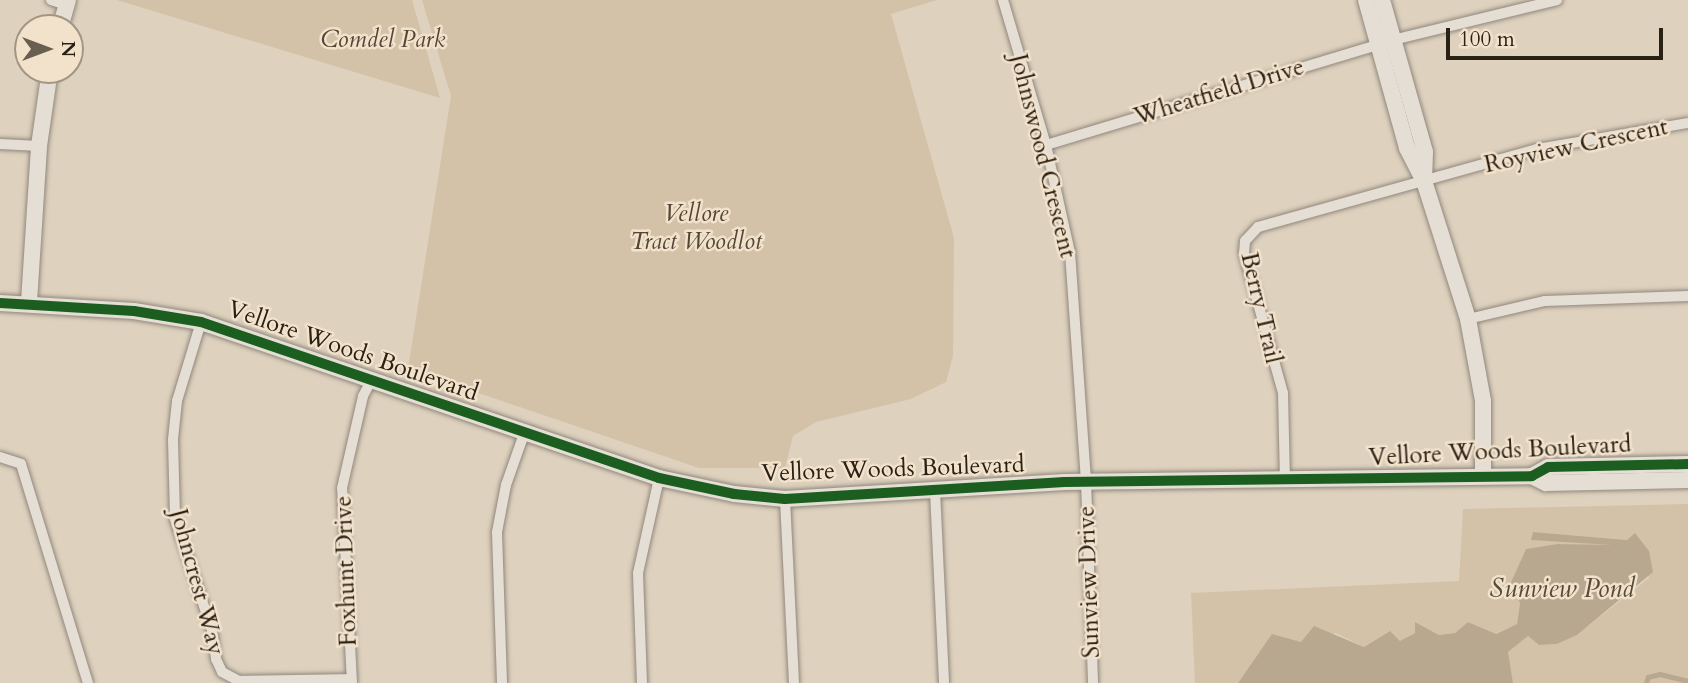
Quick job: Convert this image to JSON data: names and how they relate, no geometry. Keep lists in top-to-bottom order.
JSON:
{
  "streets": {
    "street": [
      "Wheatfield Drive",
      "Royview Crescent",
      "Johnswood Crescent",
      "Berry Trail",
      "Vellore Woods Boulevard",
      "Foxhunt Drive",
      "Johncrest Way",
      "Sunview Drive"
    ]
  },
  "crossings": [
    ["Wheatfield Drive", "Johnswood Crescent"],
    ["Royview Crescent", "Berry Trail"],
    ["Johnswood Crescent", "Vellore Woods Boulevard"],
    ["Johnswood Crescent", "Sunview Drive"],
    ["Berry Trail", "Vellore Woods Boulevard"],
    ["Vellore Woods Boulevard", "Foxhunt Drive"],
    ["Vellore Woods Boulevard", "Johncrest Way"],
    ["Vellore Woods Boulevard", "Sunview Drive"],
    ["Foxhunt Drive", "Johncrest Way"]
  ],
  "water": ["Sunview Pond"],
  "parks": ["Comdel Park", "Vellore Tract Woodlot"],
  "scale_bar": "100 m",
  "north": "right"
}
